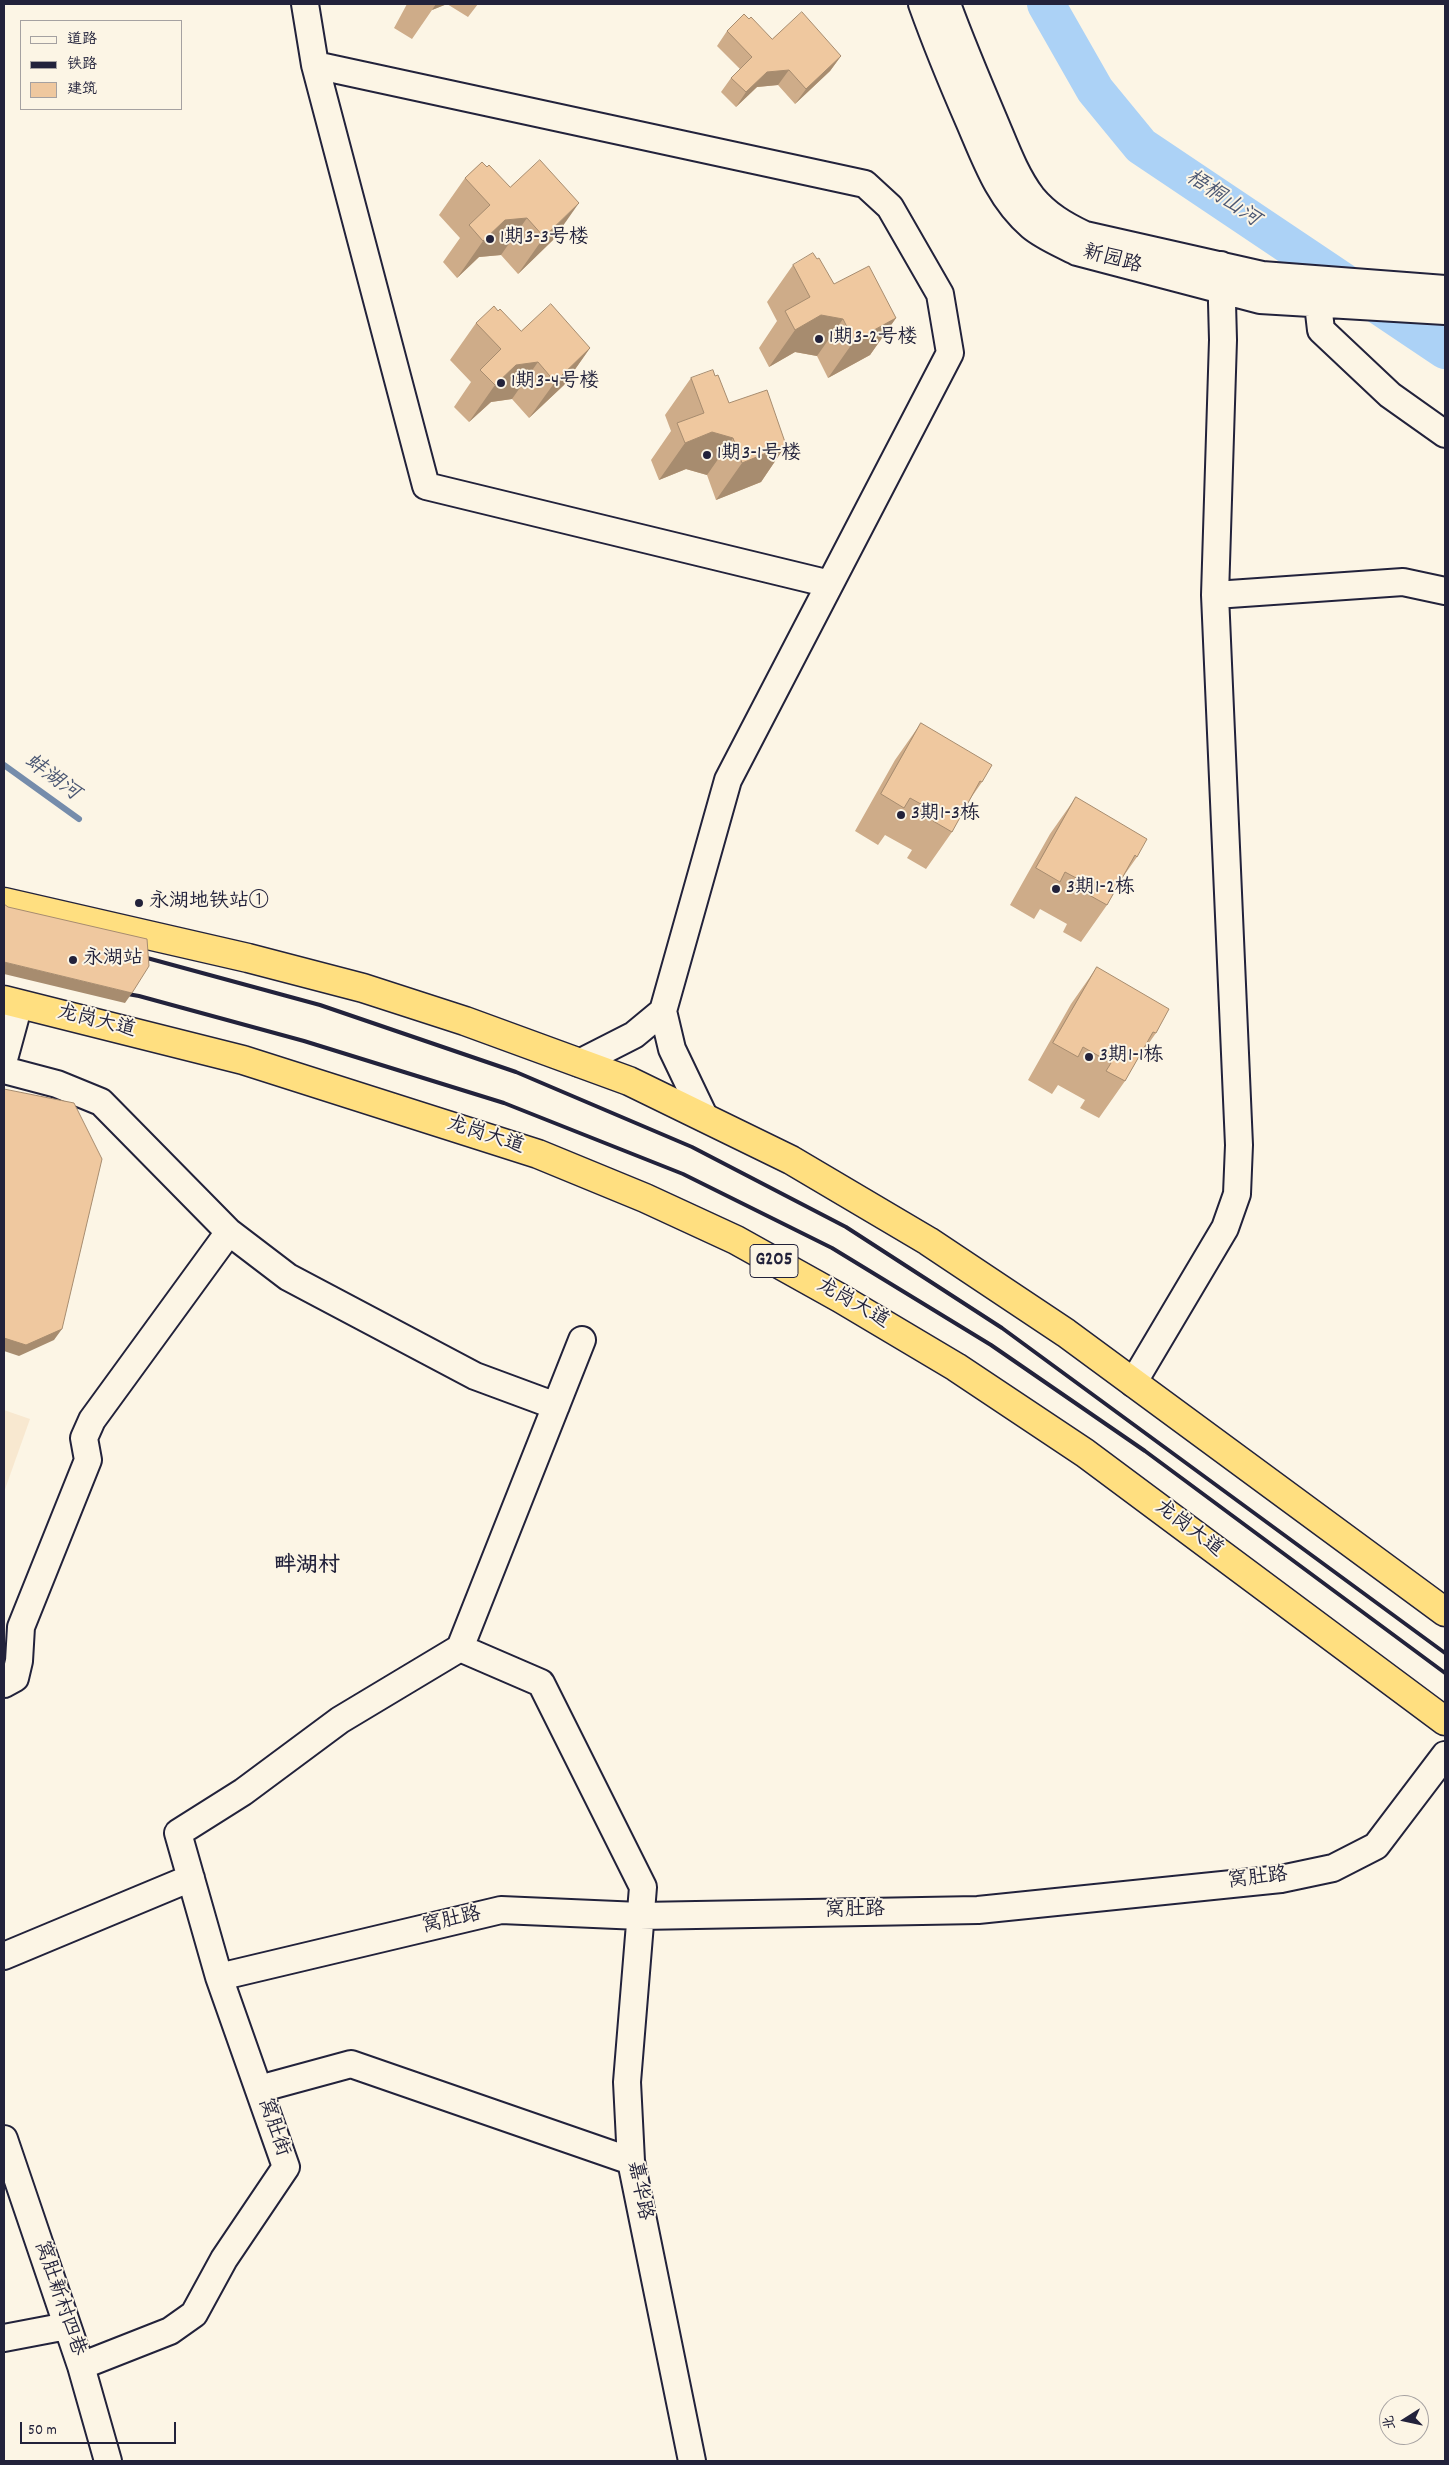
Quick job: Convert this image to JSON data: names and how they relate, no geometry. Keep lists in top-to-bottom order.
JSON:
{
  "streets": {
    "highway": ["龙岗大道", "G205"],
    "street": [
      "新园路",
      "窝肚路",
      "窝肚街",
      "嘉华路",
      "窝肚新村四巷"
    ]
  },
  "crossings": [
    ["窝肚路", "窝肚街"],
    ["窝肚路", "嘉华路"],
    ["窝肚街", "嘉华路"],
    ["窝肚街", "窝肚新村四巷"]
  ],
  "districts": ["畔湖村"],
  "water": ["梧桐山河", "蚌湖河"],
  "places": [
    "1期3-3号楼",
    "1期3-2号楼",
    "1期3-4号楼",
    "1期3-1号楼",
    "3期1-3栋",
    "3期1-2栋",
    "永湖地铁站①",
    "永湖站",
    "3期1-1栋"
  ],
  "legend": ["道路", "铁路", "建筑"],
  "scale_bar": "50 m",
  "north": "left"
}
